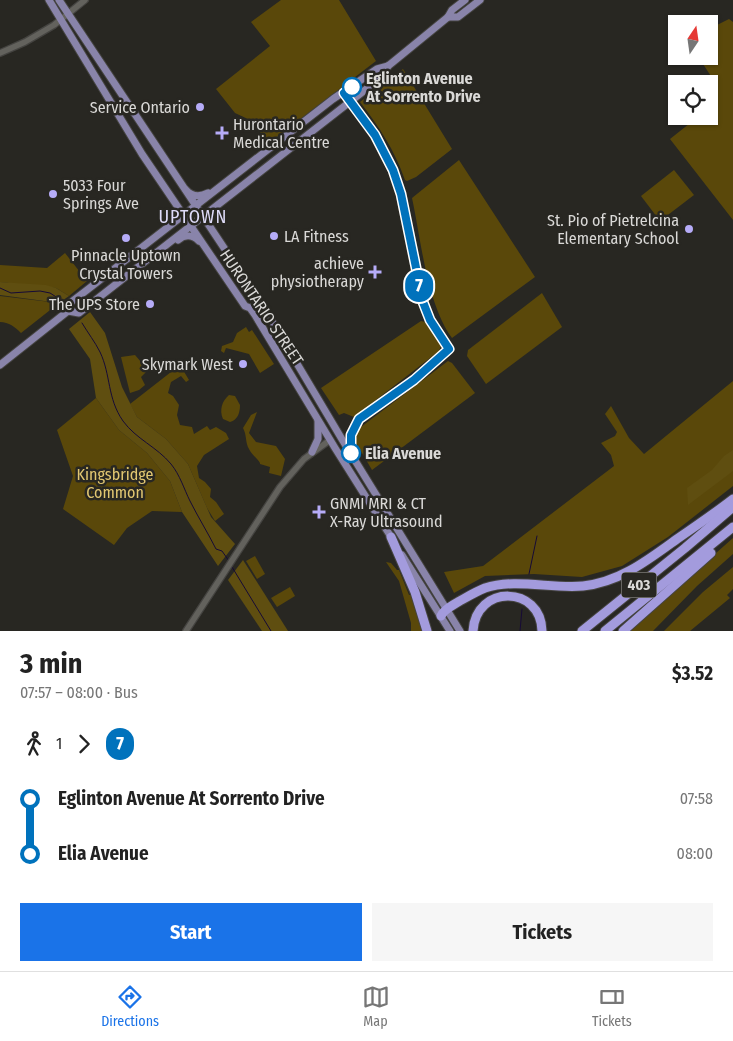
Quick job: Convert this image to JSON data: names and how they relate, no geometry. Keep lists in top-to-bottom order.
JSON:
{
  "streets": {
    "highway": ["403"],
    "main road": ["HURONTARIO STREET"]
  },
  "districts": ["UPTOWN"],
  "parks": ["Kingsbridge Common"],
  "places": {
    "other": [
      "Eglinton Avenue At Sorrento Drive",
      "Service Ontario",
      "5033 Four Springs Ave",
      "St. Pio of Pietrelcina Elementary School",
      "LA Fitness",
      "Pinnacle Uptown Crystal Towers",
      "The UPS Store",
      "Skymark West",
      "Elia Avenue"
    ],
    "health": ["Hurontario Medical Centre", "achieve physiotherapy", "GNMI MRI & CT X-Ray Ultrasound"]
  },
  "lines": ["bus line 7"],
  "north": "top",
  "page": {
    "on_map": "7",
    "heading": ["3 min", "07:57 – 08:00 · Bus", "$3.52"],
    "legs": ["1", "7"],
    "list": [
      {
        "name": "Eglinton Avenue At Sorrento Drive",
        "value": "07:58"
      },
      {
        "name": "Elia Avenue",
        "value": "08:00"
      }
    ],
    "buttons": ["Start", "Tickets"],
    "tabs": ["Directions", "Map", "Tickets"]
  }
}
